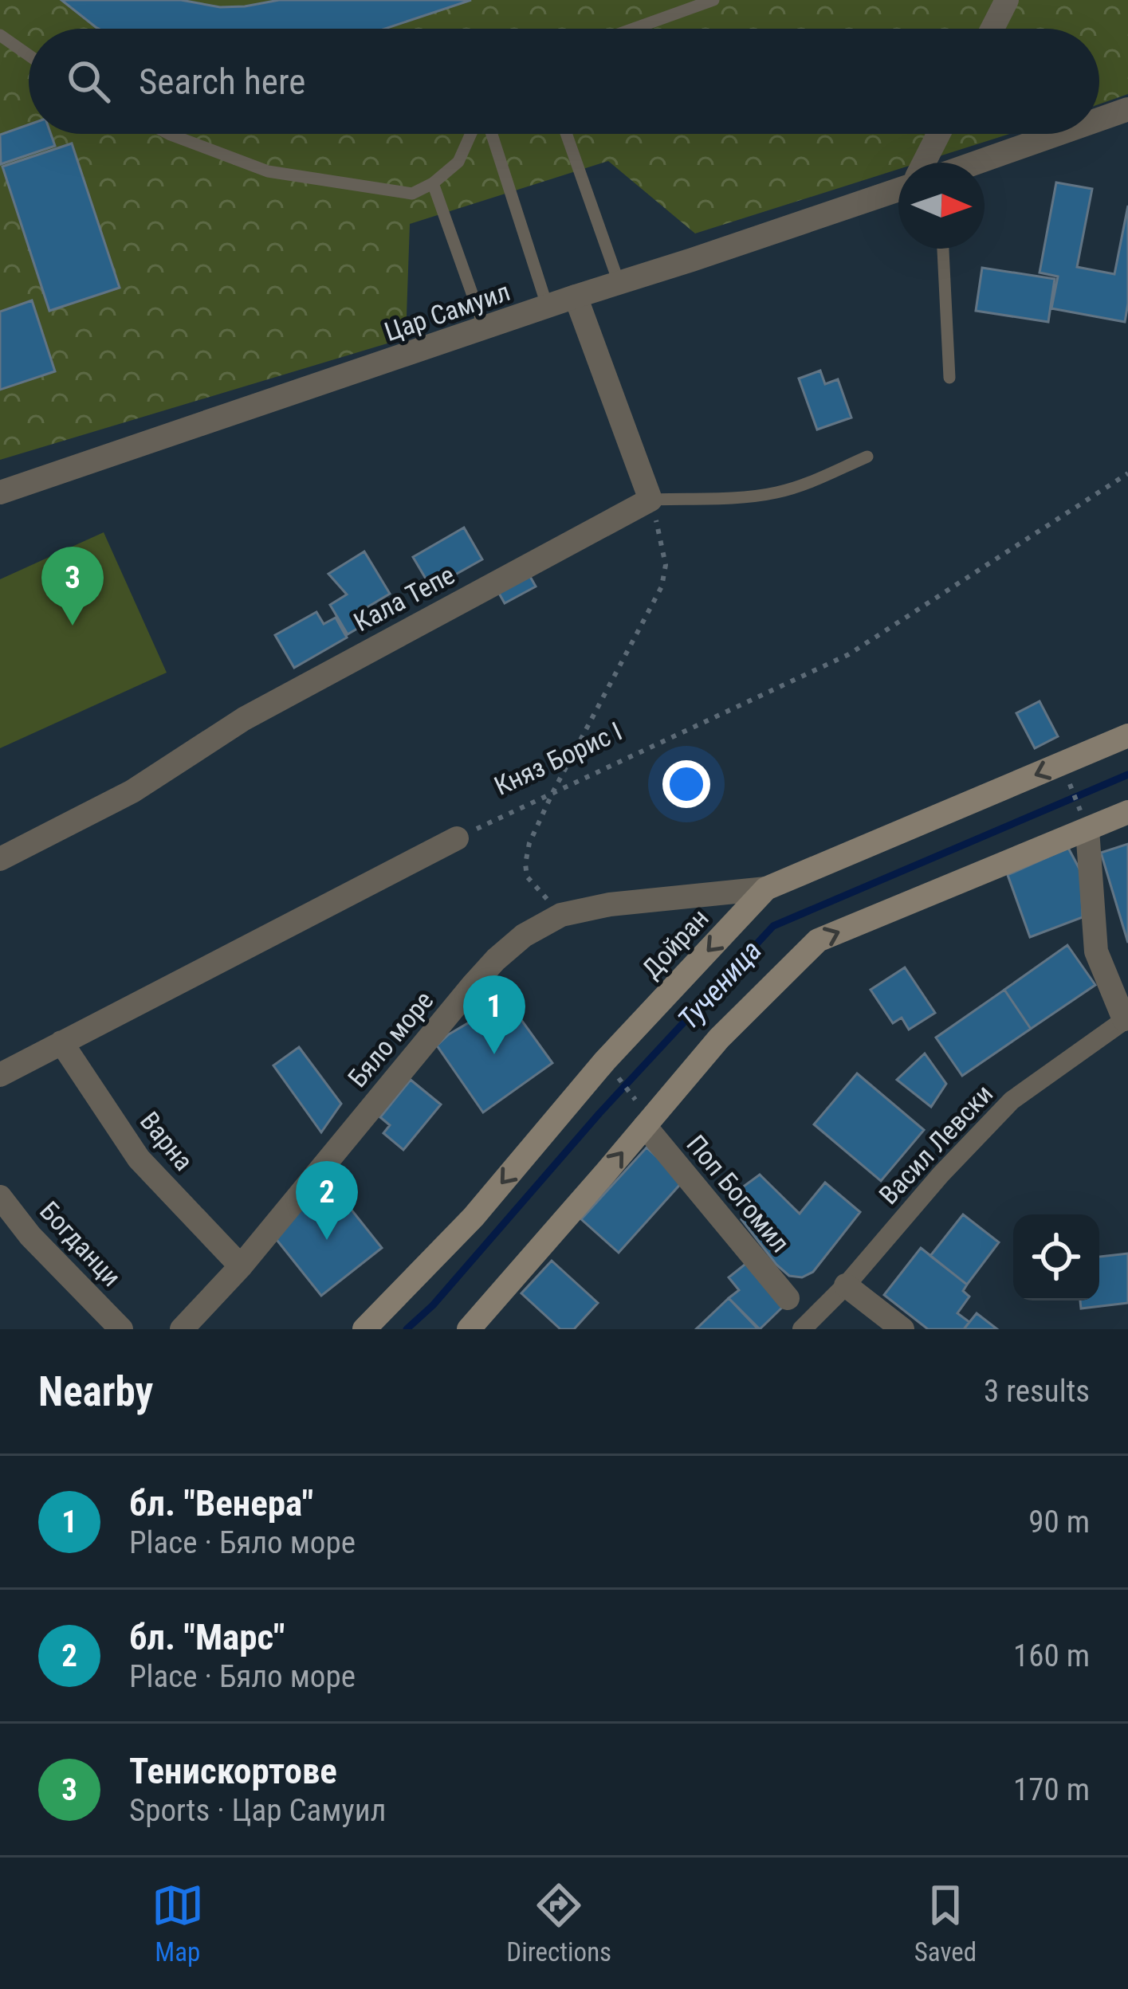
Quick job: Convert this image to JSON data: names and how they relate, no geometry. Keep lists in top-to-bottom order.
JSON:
{
  "streets": {
    "main road": ["Дойран"],
    "street": [
      "Цар Самуил",
      "Кала Тепе",
      "Бяло море",
      "Варна",
      "Васил Левски",
      "Поп Богомил",
      "Богданци"
    ],
    "path": ["Княз Борис I"]
  },
  "crossings": [
    ["Дойран", "Бяло море"],
    ["Бяло море", "Варна"]
  ],
  "water": ["Тученица"],
  "north": "right",
  "page": {
    "search": "Search here",
    "pins": ["3", "1", "2"],
    "heading": ["Nearby", "3 results"],
    "list": [
      {
        "mark": "1",
        "name": "бл. \"Венера\"",
        "note": "Place · Бяло море",
        "value": "90 m"
      },
      {
        "mark": "2",
        "name": "бл. \"Марс\"",
        "note": "Place · Бяло море",
        "value": "160 m"
      },
      {
        "mark": "3",
        "name": "Тенискортове",
        "note": "Sports · Цар Самуил",
        "value": "170 m"
      }
    ],
    "nav": ["Map", "Directions", "Saved"]
  }
}
